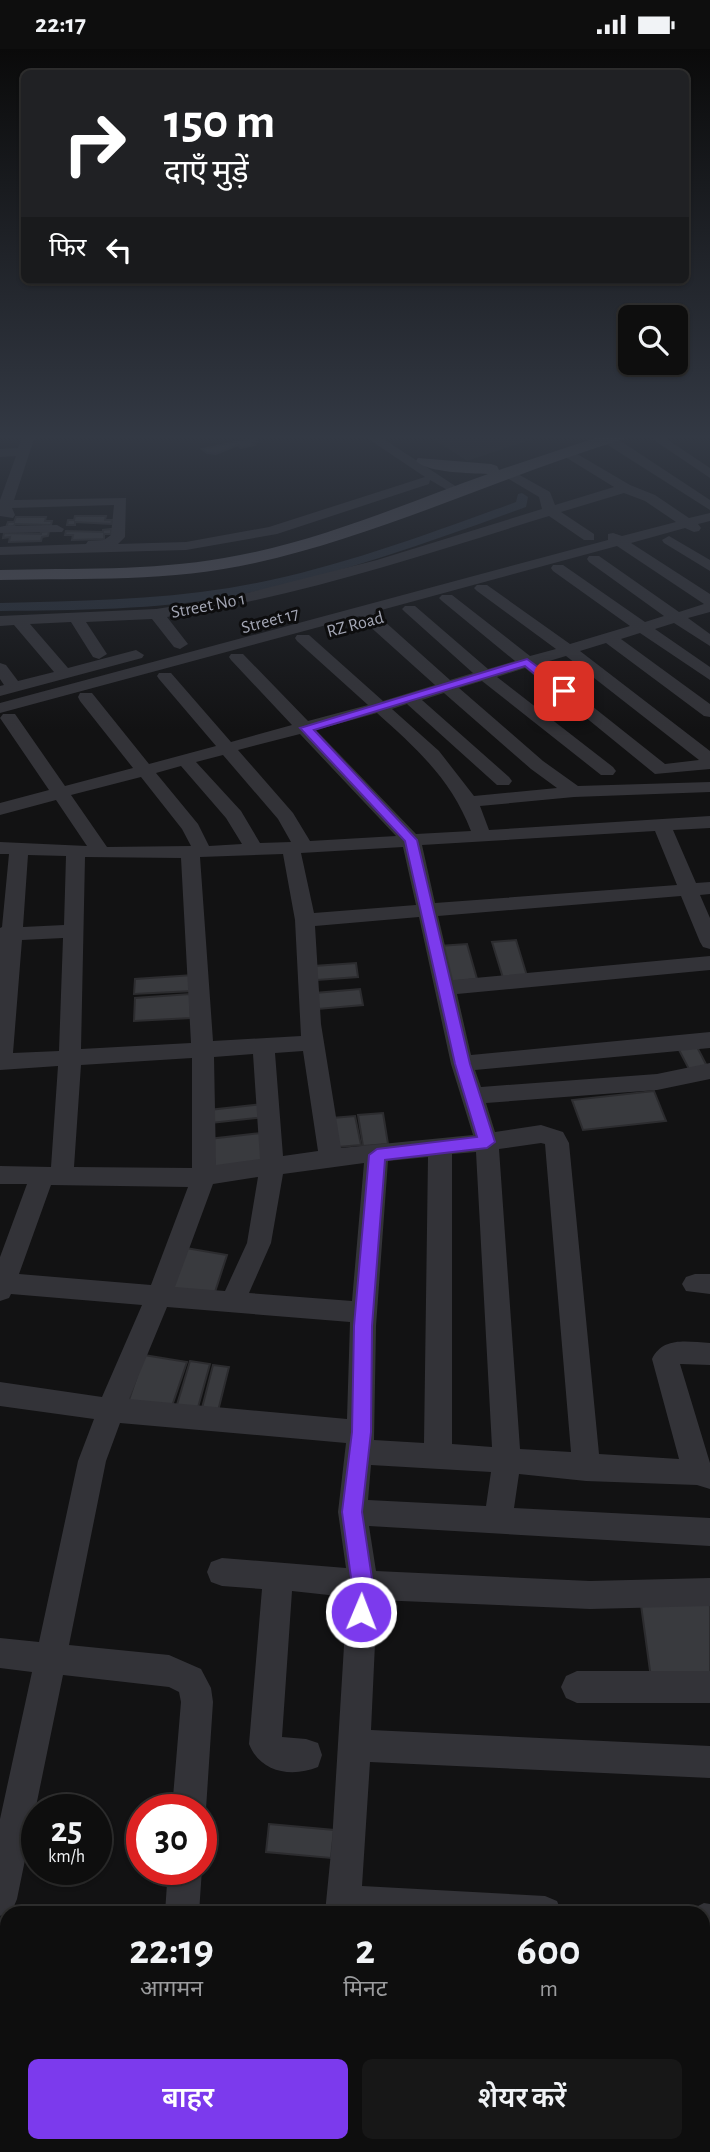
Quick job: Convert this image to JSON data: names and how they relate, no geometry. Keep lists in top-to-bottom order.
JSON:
{
  "streets": {
    "street": ["Street No 1", "Street 17", "RZ Road"]
  },
  "page": {
    "status": "22:17",
    "turn": ["150 m", "दाएँ मुड़ें"],
    "then": "फिर",
    "speed": "25 km/h",
    "limit": "30",
    "eta": [
      "22:19",
      "आगमन",
      "2",
      "मिनट",
      "600",
      "m"
    ],
    "buttons": ["बाहर", "शेयर करें"]
  }
}
